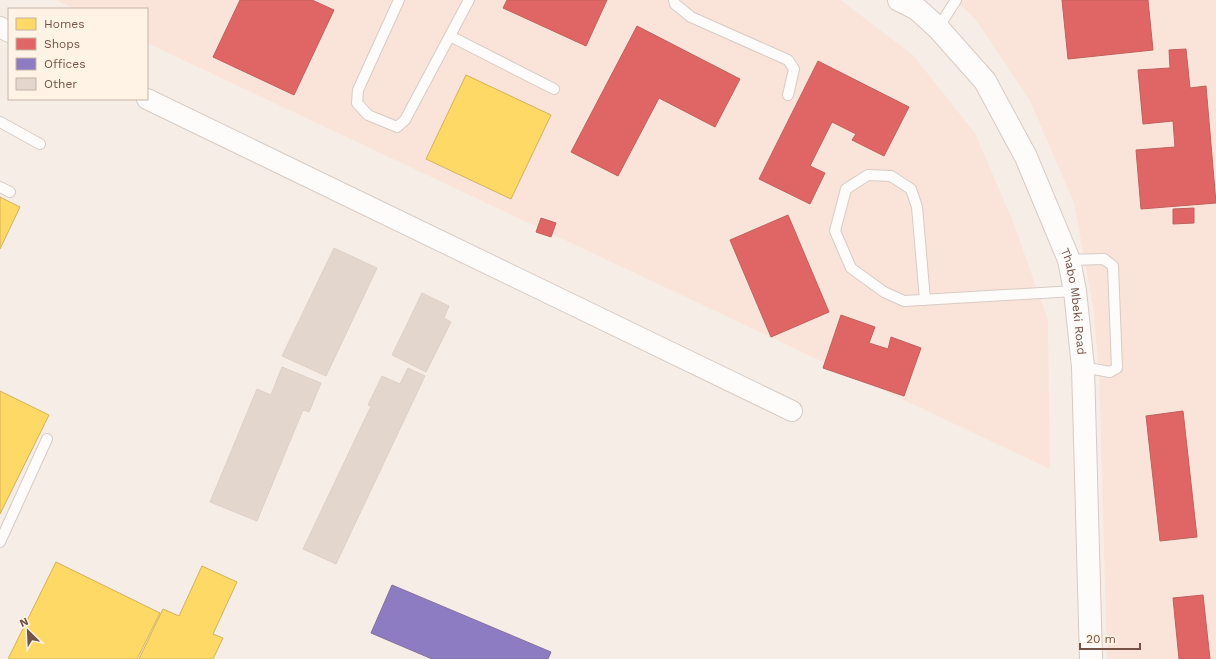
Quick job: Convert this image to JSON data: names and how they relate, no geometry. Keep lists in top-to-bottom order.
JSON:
{
  "streets": {
    "main road": ["Thabo Mbeki Road"]
  },
  "legend": [
    "Homes",
    "Shops",
    "Offices",
    "Other"
  ],
  "scale_bar": "20 m",
  "north": "top left"
}
